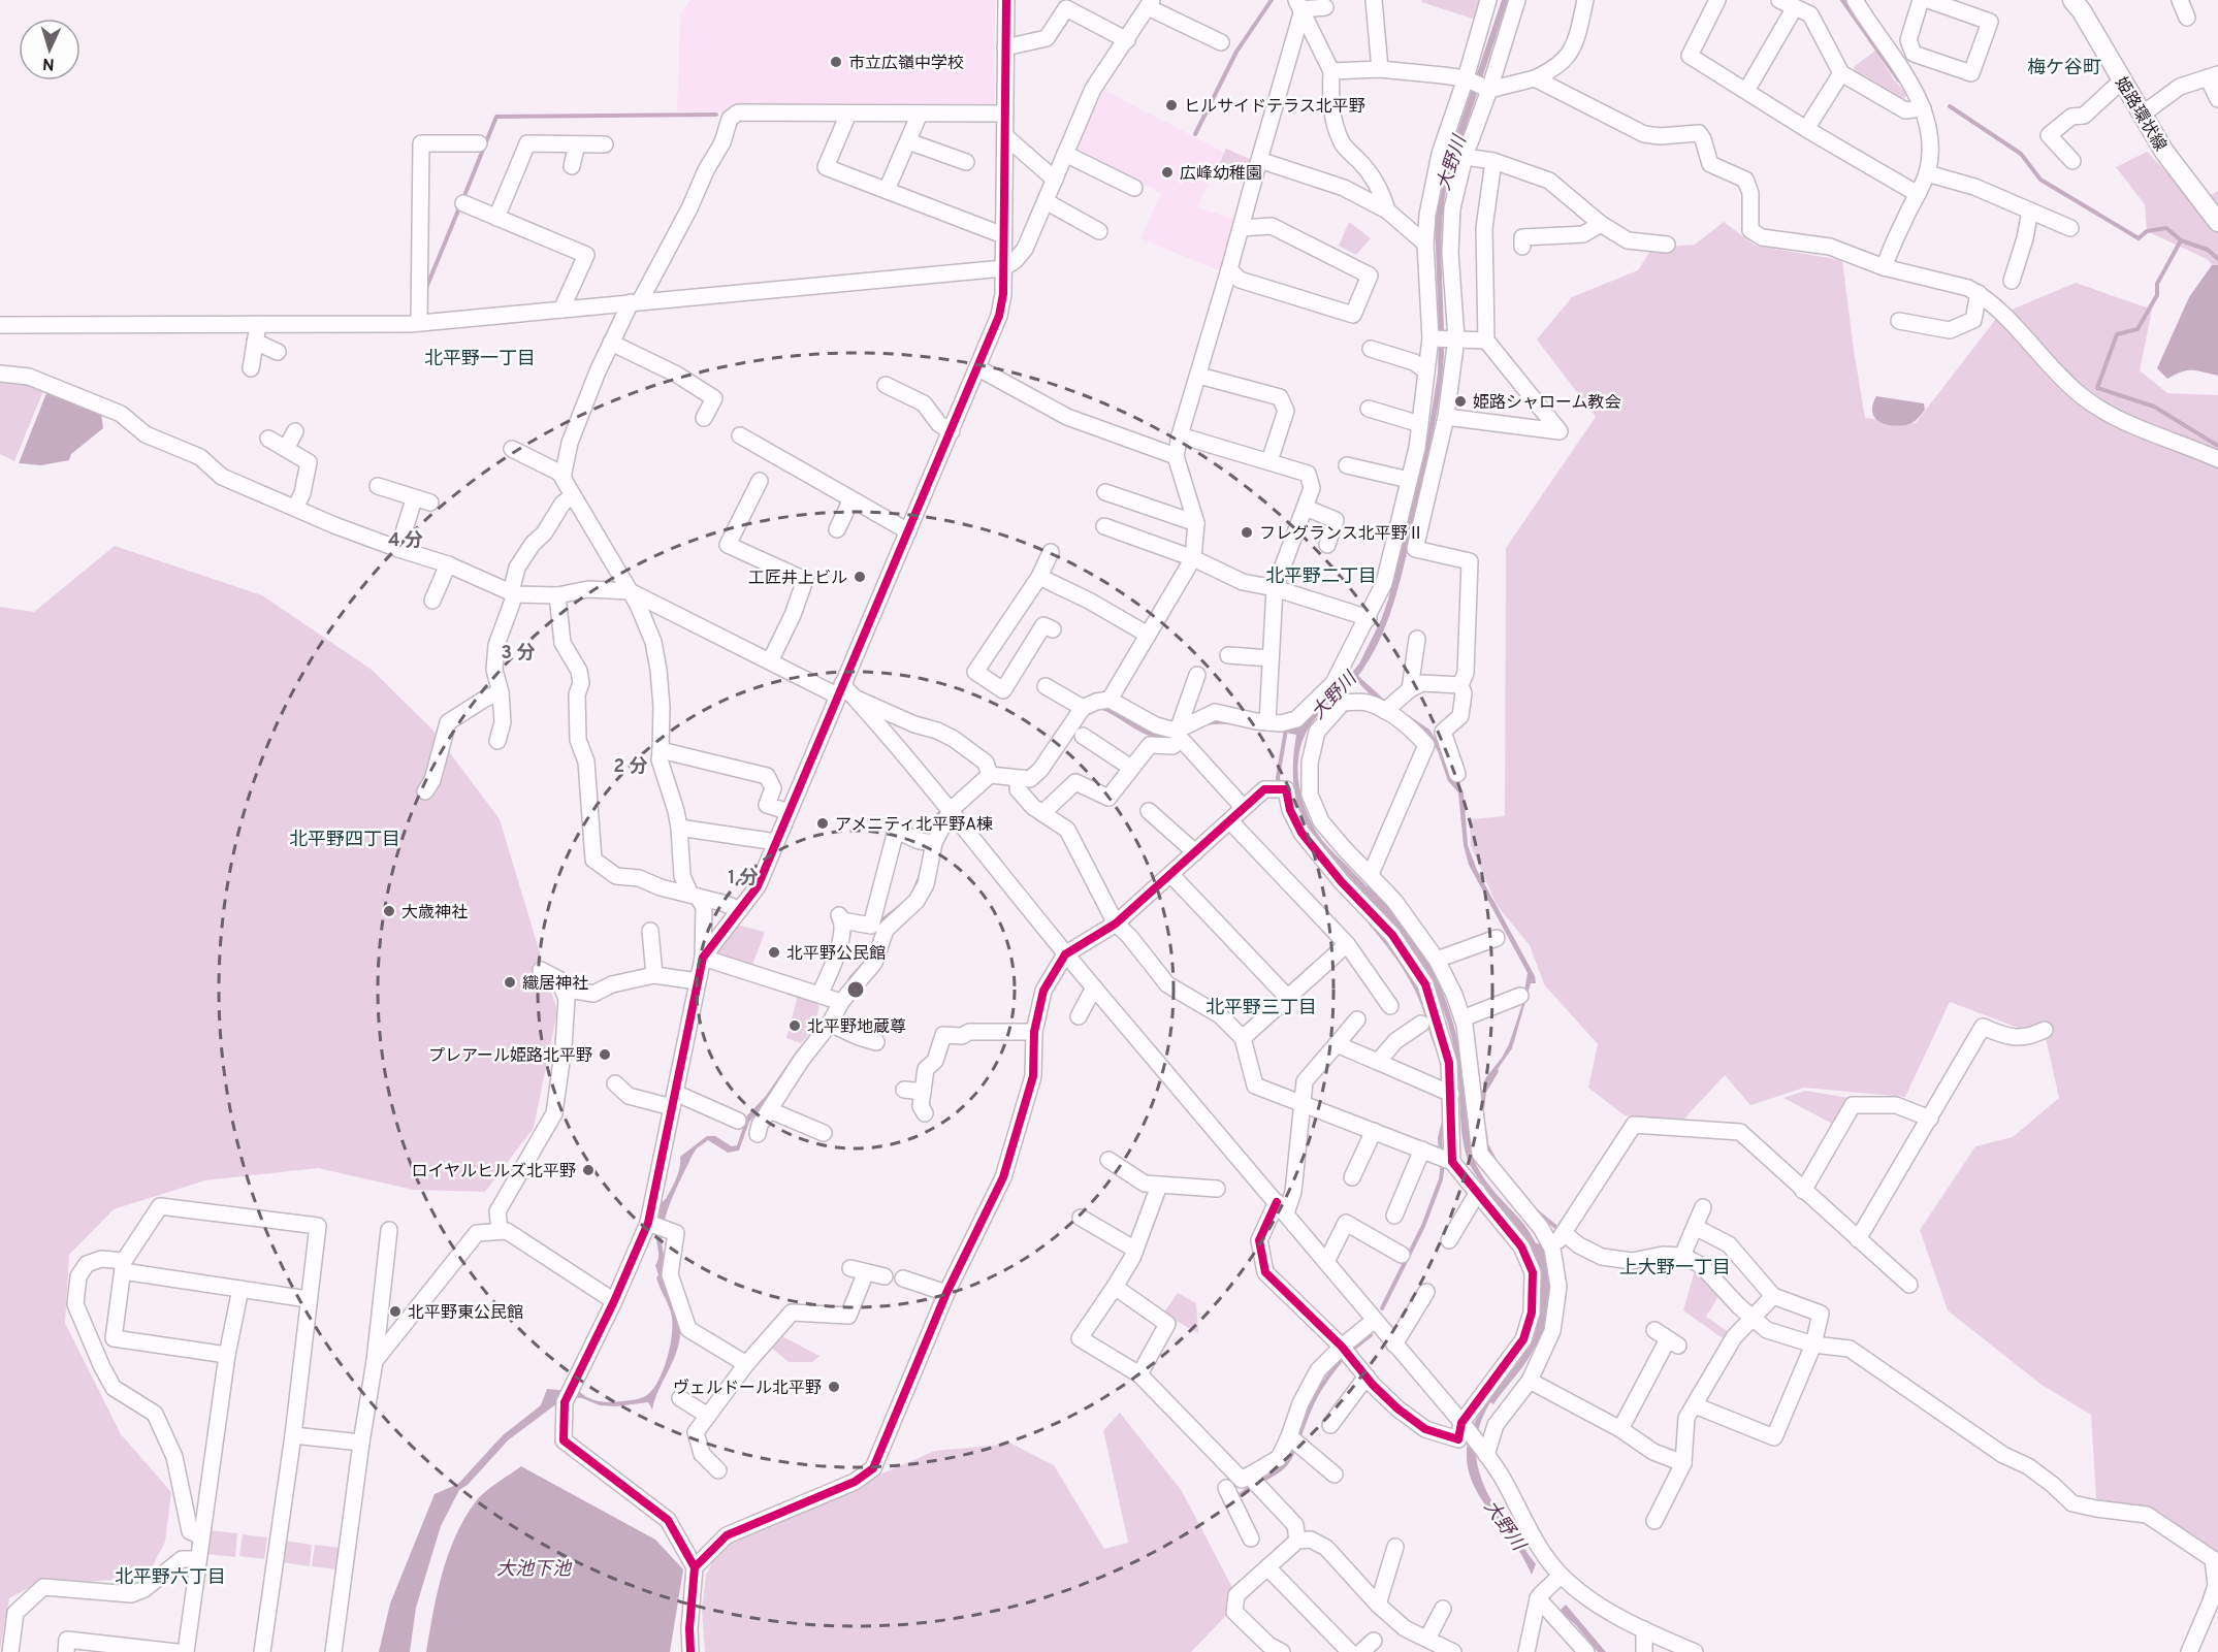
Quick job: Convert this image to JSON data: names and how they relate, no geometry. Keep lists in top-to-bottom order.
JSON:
{
  "streets": {
    "main road": ["姫路環状線"]
  },
  "districts": [
    "梅ケ谷町",
    "北平野一丁目",
    "北平野二丁目",
    "北平野四丁目",
    "北平野三丁目",
    "上大野一丁目",
    "北平野六丁目"
  ],
  "water": ["大野川", "大池下池"],
  "places": [
    "市立広嶺中学校",
    "ヒルサイドテラス北平野",
    "広峰幼稚園",
    "姫路シャローム教会",
    "フレグランス北平野Ⅱ",
    "工匠井上ビル",
    "アメニティ北平野A棟",
    "大歳神社",
    "北平野公民館",
    "織居神社",
    "北平野地蔵尊",
    "プレアール姫路北平野",
    "ロイヤルヒルズ北平野",
    "北平野東公民館",
    "ヴェルドール北平野"
  ],
  "north": "bottom",
  "rings": [
    "4 分",
    "3 分",
    "2 分",
    "1 分"
  ]
}
